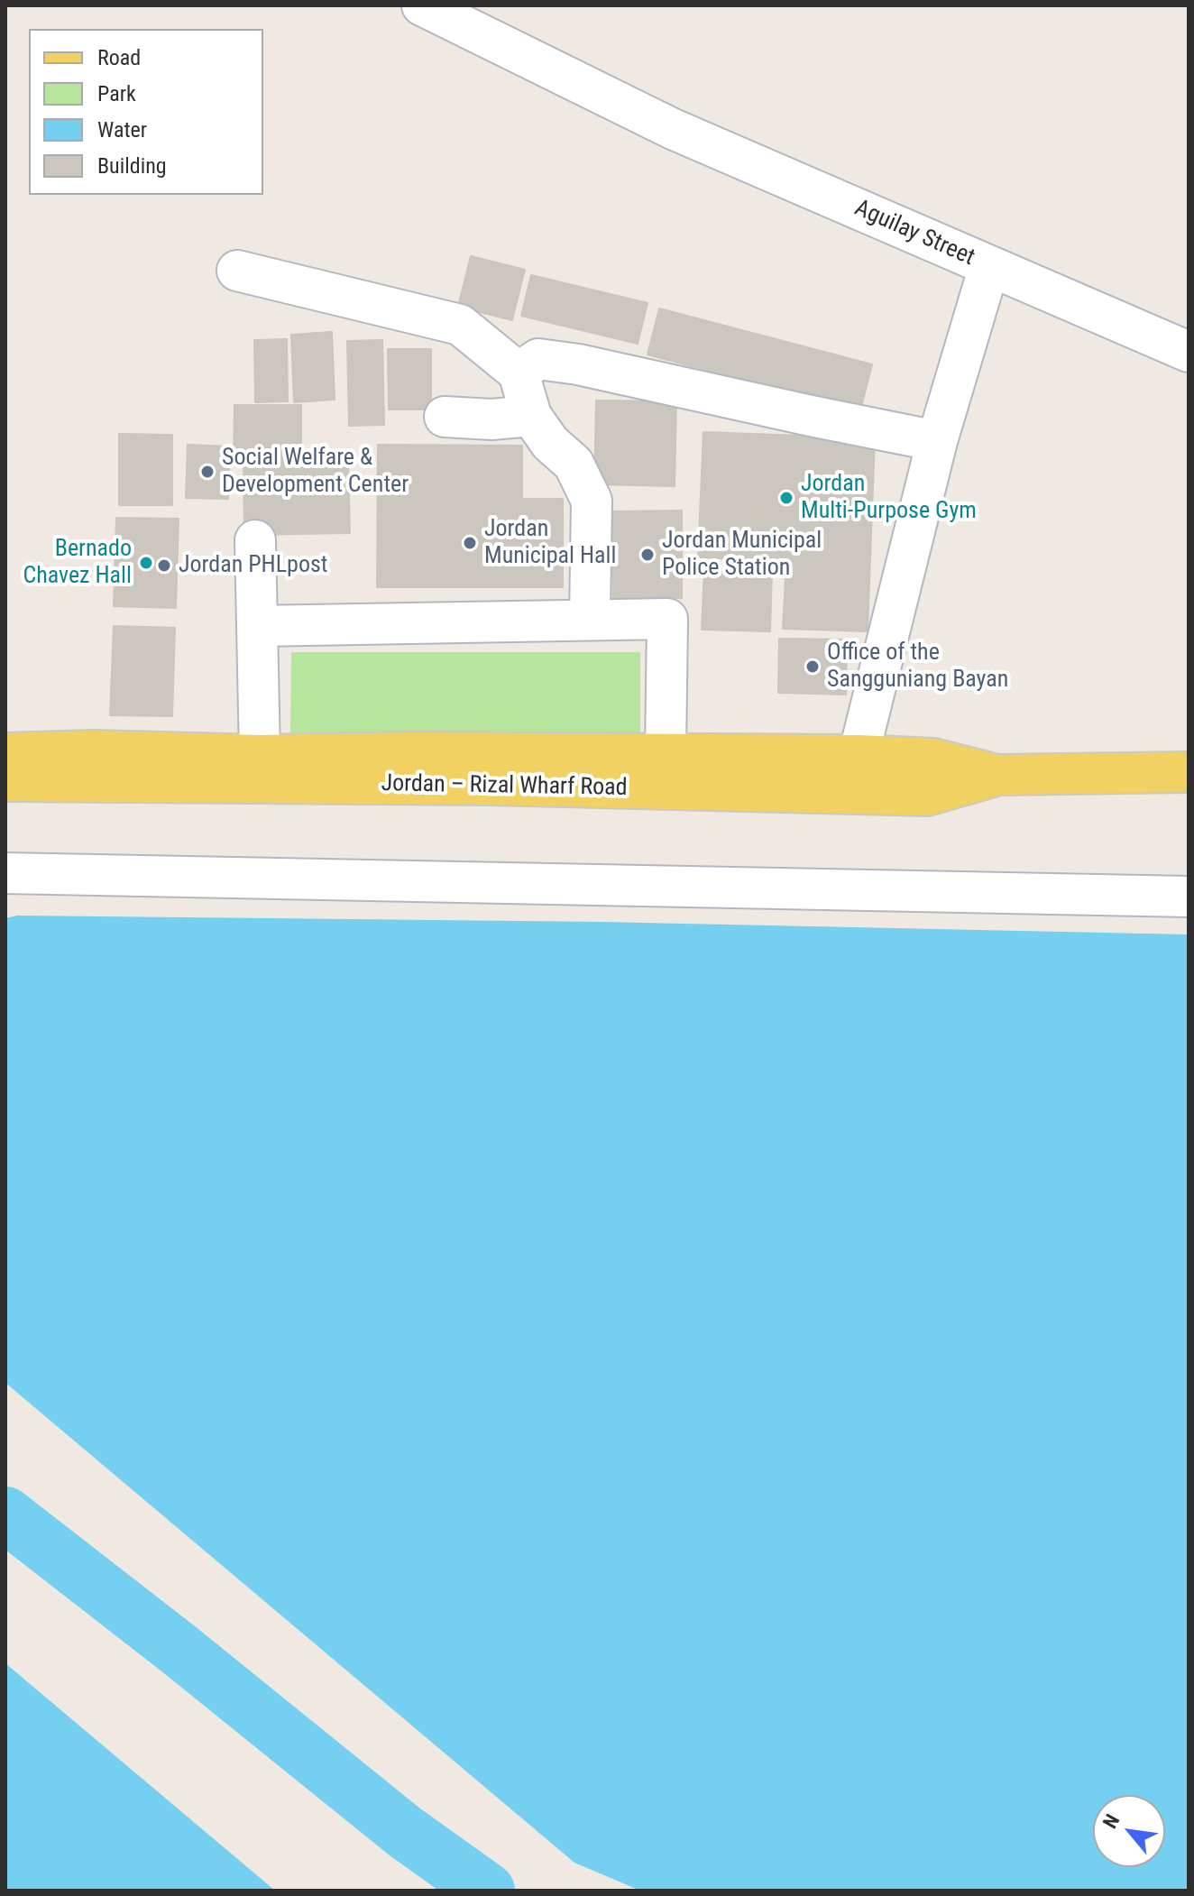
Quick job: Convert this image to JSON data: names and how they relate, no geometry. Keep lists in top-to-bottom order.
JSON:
{
  "streets": {
    "main road": ["Jordan – Rizal Wharf Road"],
    "street": ["Aguilay Street"]
  },
  "crossings": [
    ["Aguilay Street", "Jordan – Rizal Wharf Road"]
  ],
  "places": [
    "Social Welfare & Development Center",
    "Jordan Multi-Purpose Gym",
    "Jordan Municipal Hall",
    "Jordan Municipal Police Station",
    "Bernado Chavez Hall",
    "Jordan PHLpost",
    "Office of the Sangguniang Bayan"
  ],
  "legend": [
    "Road",
    "Park",
    "Water",
    "Building"
  ],
  "north": "top left"
}
